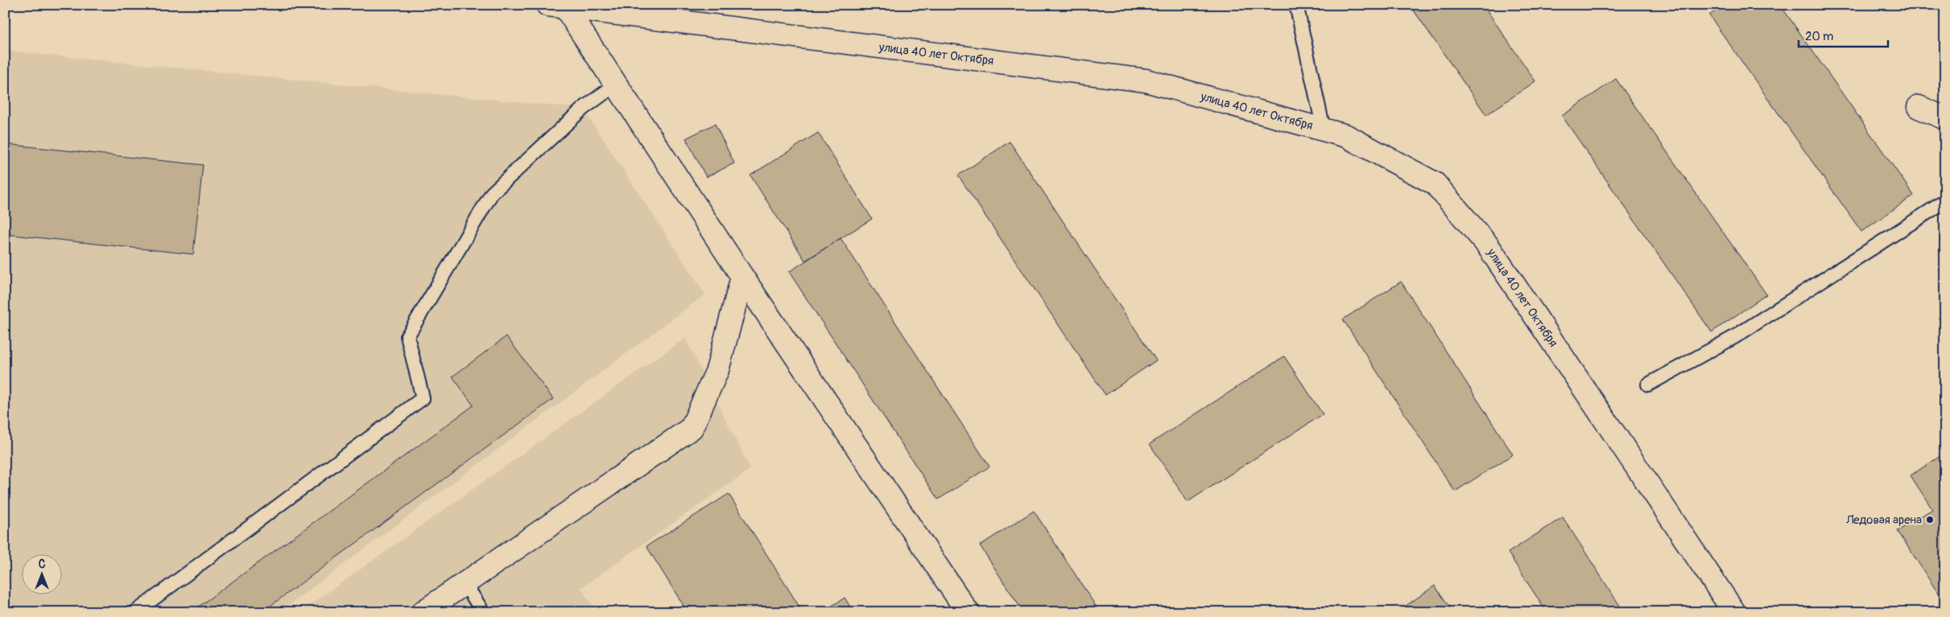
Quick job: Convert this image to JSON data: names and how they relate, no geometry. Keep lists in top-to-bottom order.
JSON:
{
  "streets": {
    "main road": ["улица 40 лет Октября"]
  },
  "places": ["Ледовая арена"],
  "scale_bar": "20 m",
  "north": "top"
}
